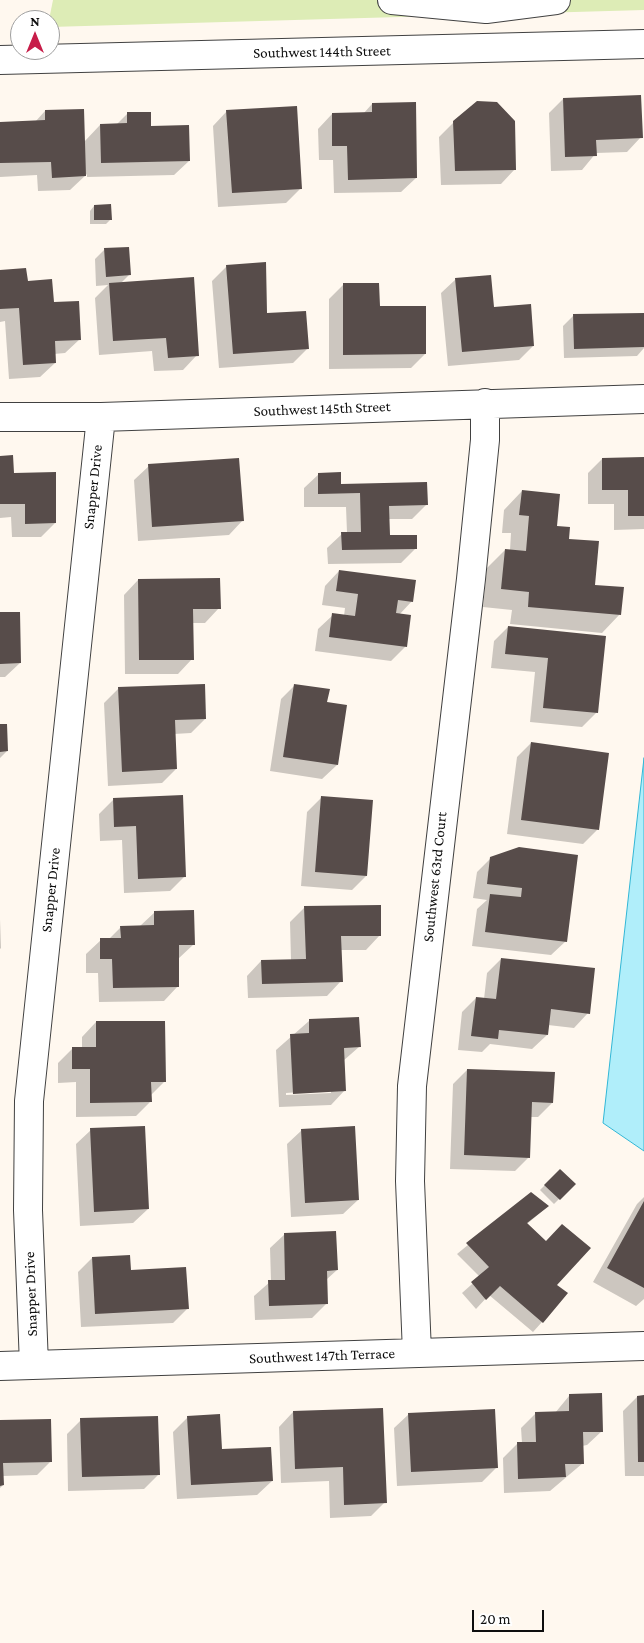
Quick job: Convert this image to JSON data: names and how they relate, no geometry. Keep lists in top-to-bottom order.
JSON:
{
  "streets": {
    "street": [
      "Southwest 144th Street",
      "Southwest 145th Street",
      "Snapper Drive",
      "Southwest 63rd Court",
      "Southwest 147th Terrace"
    ]
  },
  "crossings": [
    ["Southwest 145th Street", "Snapper Drive"],
    ["Southwest 145th Street", "Southwest 63rd Court"],
    ["Snapper Drive", "Southwest 147th Terrace"],
    ["Southwest 63rd Court", "Southwest 147th Terrace"]
  ],
  "scale_bar": "20 m",
  "north": "top"
}
